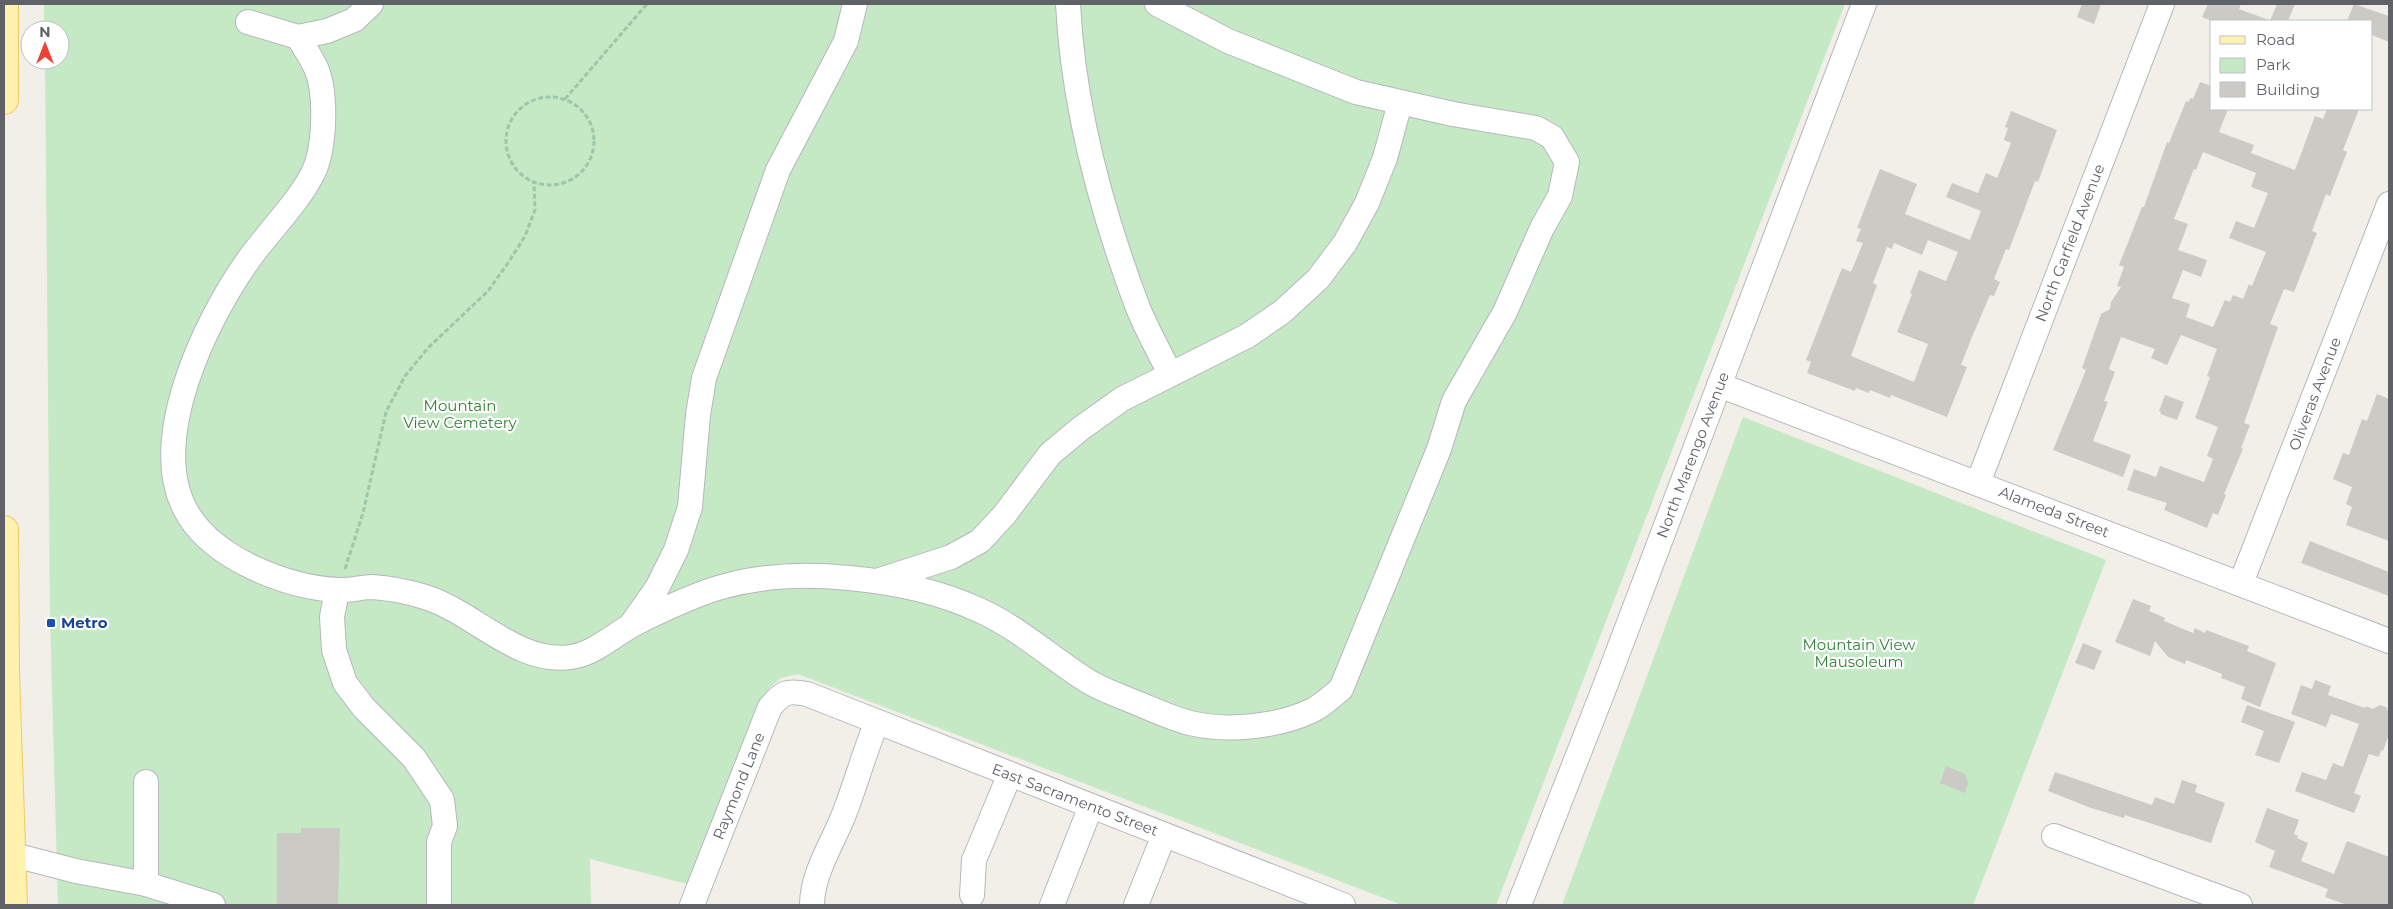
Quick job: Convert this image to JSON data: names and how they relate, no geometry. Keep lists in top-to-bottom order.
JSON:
{
  "streets": {
    "street": [
      "North Garfield Avenue",
      "Oliveras Avenue",
      "North Marengo Avenue",
      "Alameda Street",
      "Raymond Lane",
      "East Sacramento Street"
    ]
  },
  "crossings": [
    ["North Garfield Avenue", "Alameda Street"],
    ["Oliveras Avenue", "Alameda Street"],
    ["North Marengo Avenue", "Alameda Street"],
    ["Raymond Lane", "East Sacramento Street"]
  ],
  "parks": ["Mountain View Cemetery", "Mountain View Mausoleum"],
  "places": {
    "transit": ["Metro"]
  },
  "legend": ["Road", "Park", "Building"],
  "north": "top"
}
